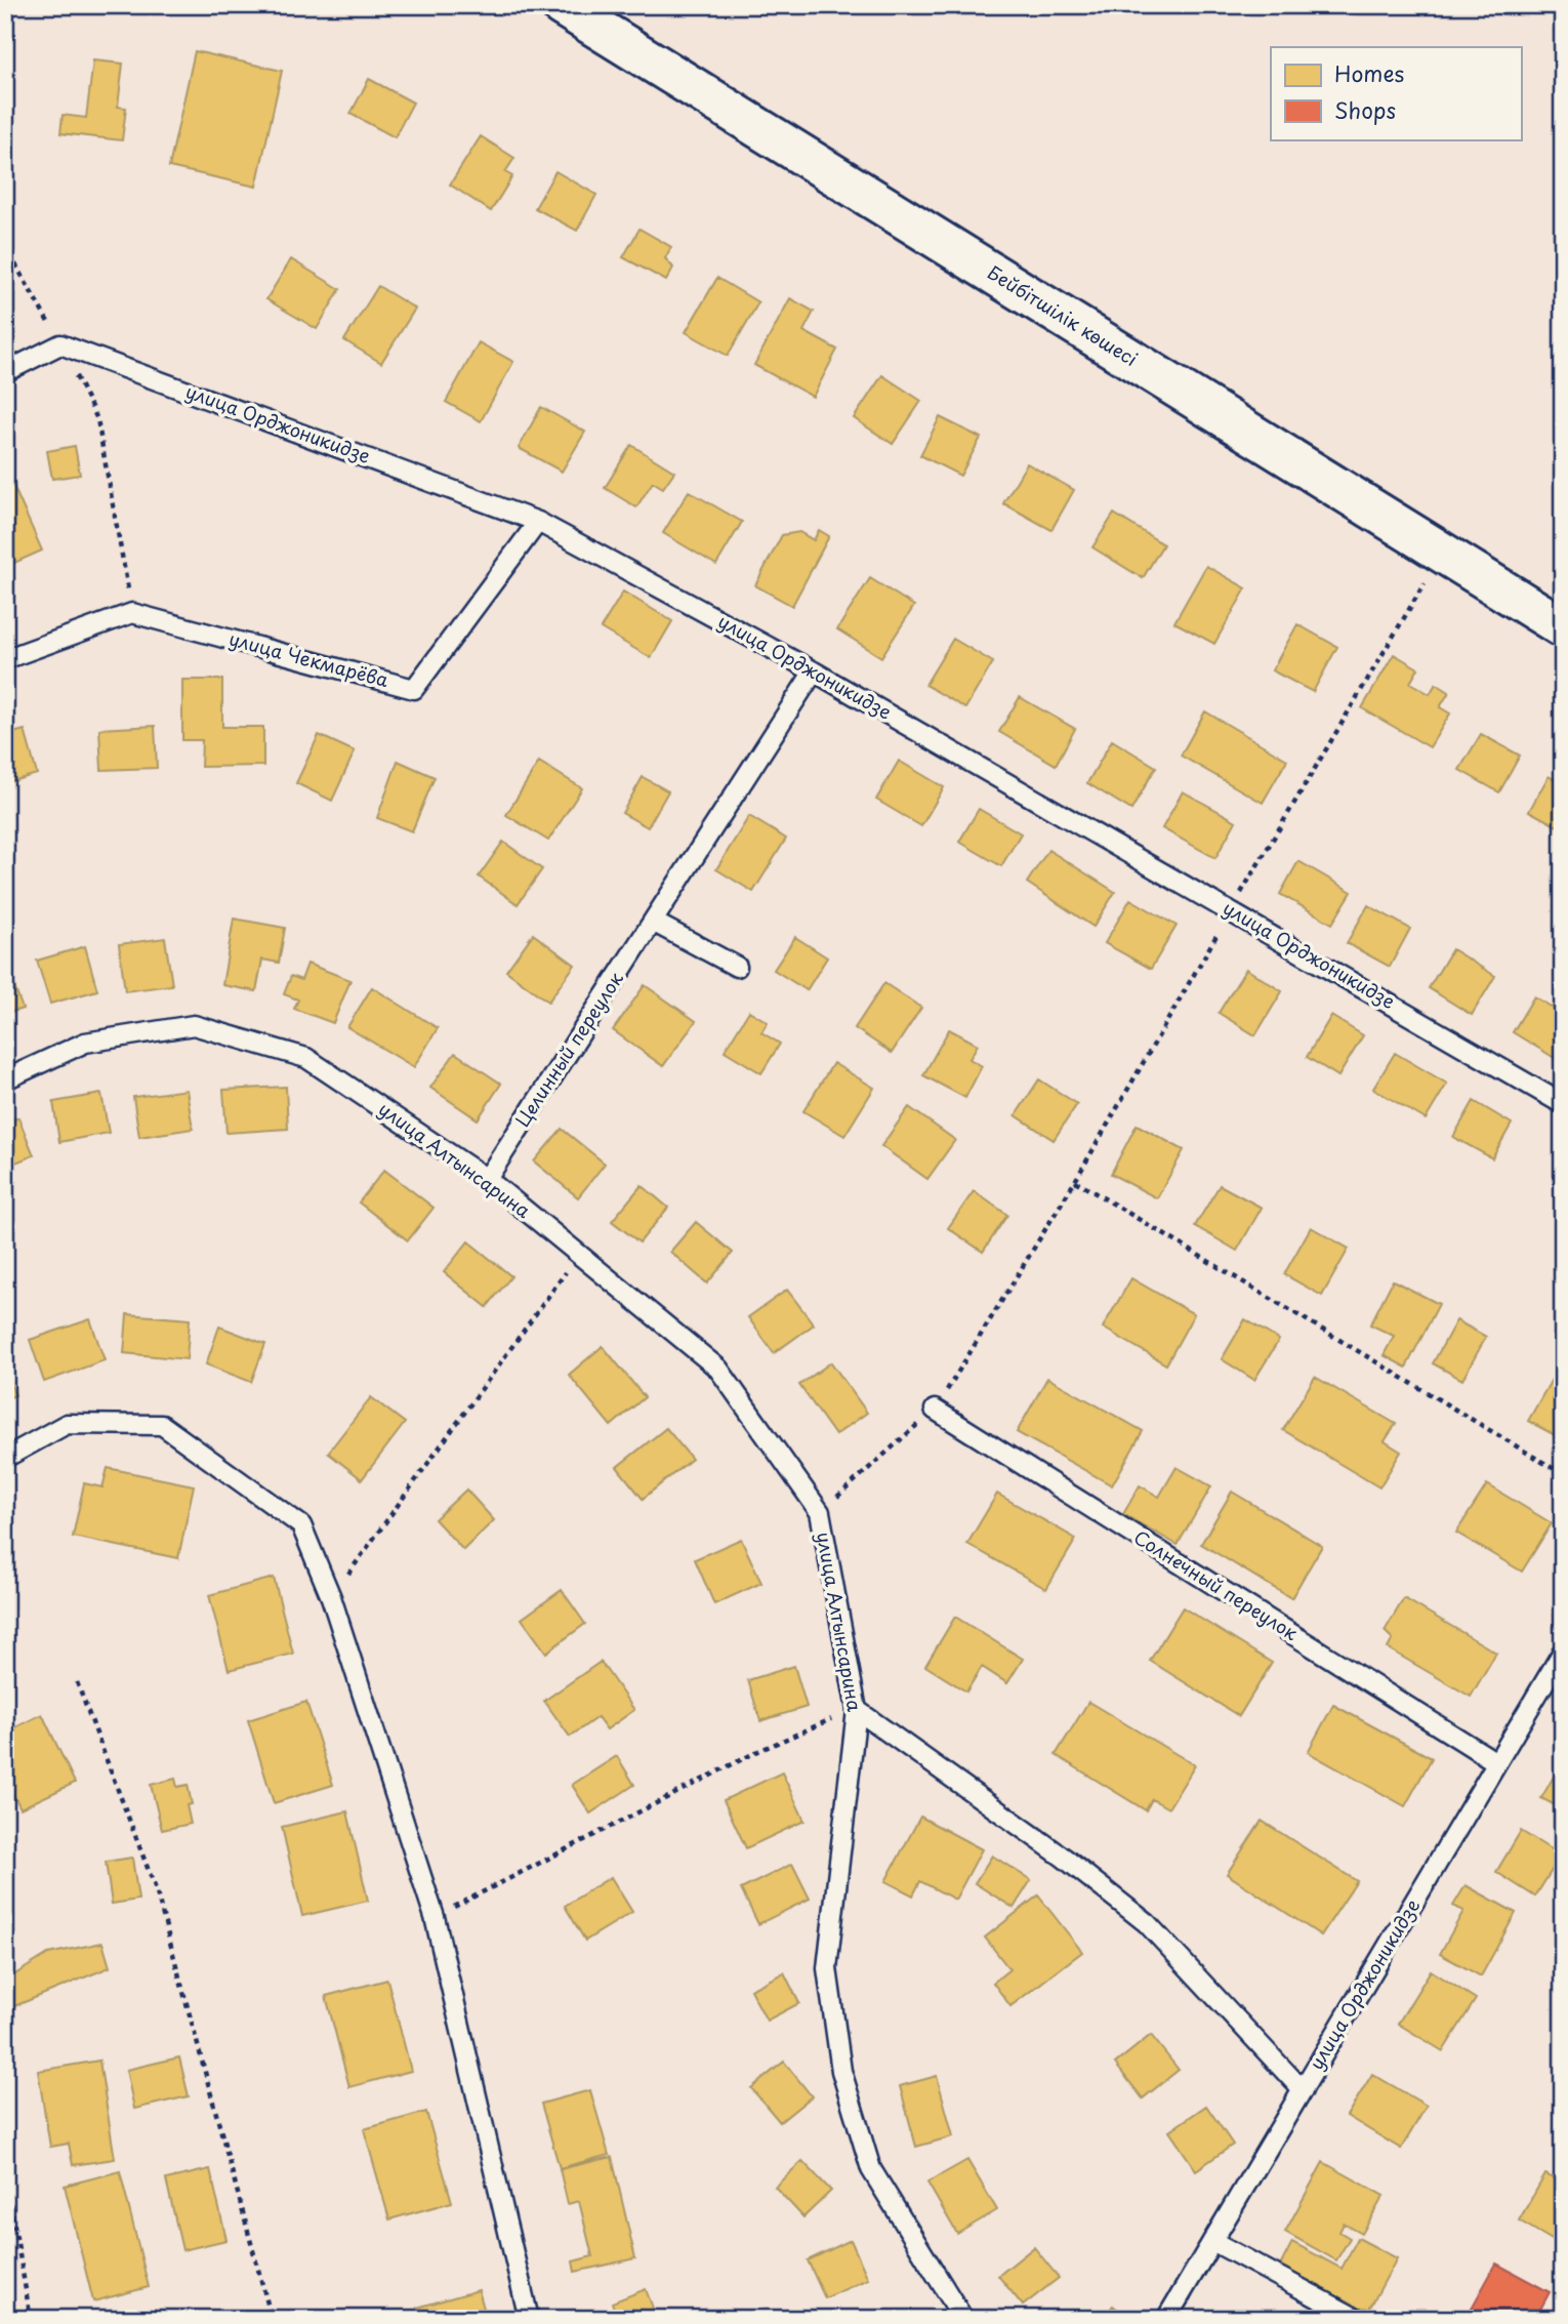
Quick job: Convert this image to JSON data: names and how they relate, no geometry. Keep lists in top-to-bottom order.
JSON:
{
  "streets": {
    "street": ["Бейбітшілік көшесі"],
    "lane": [
      "улица Орджоникидзе",
      "улица Чекмарёва",
      "Целинный переулок",
      "улица Алтынсарина",
      "Солнечный переулок"
    ]
  },
  "crossings": [
    ["улица Орджоникидзе", "улица Чекмарёва"],
    ["улица Орджоникидзе", "Целинный переулок"],
    ["улица Орджоникидзе", "Солнечный переулок"],
    ["Целинный переулок", "улица Алтынсарина"]
  ],
  "legend": ["Homes", "Shops"]
}
